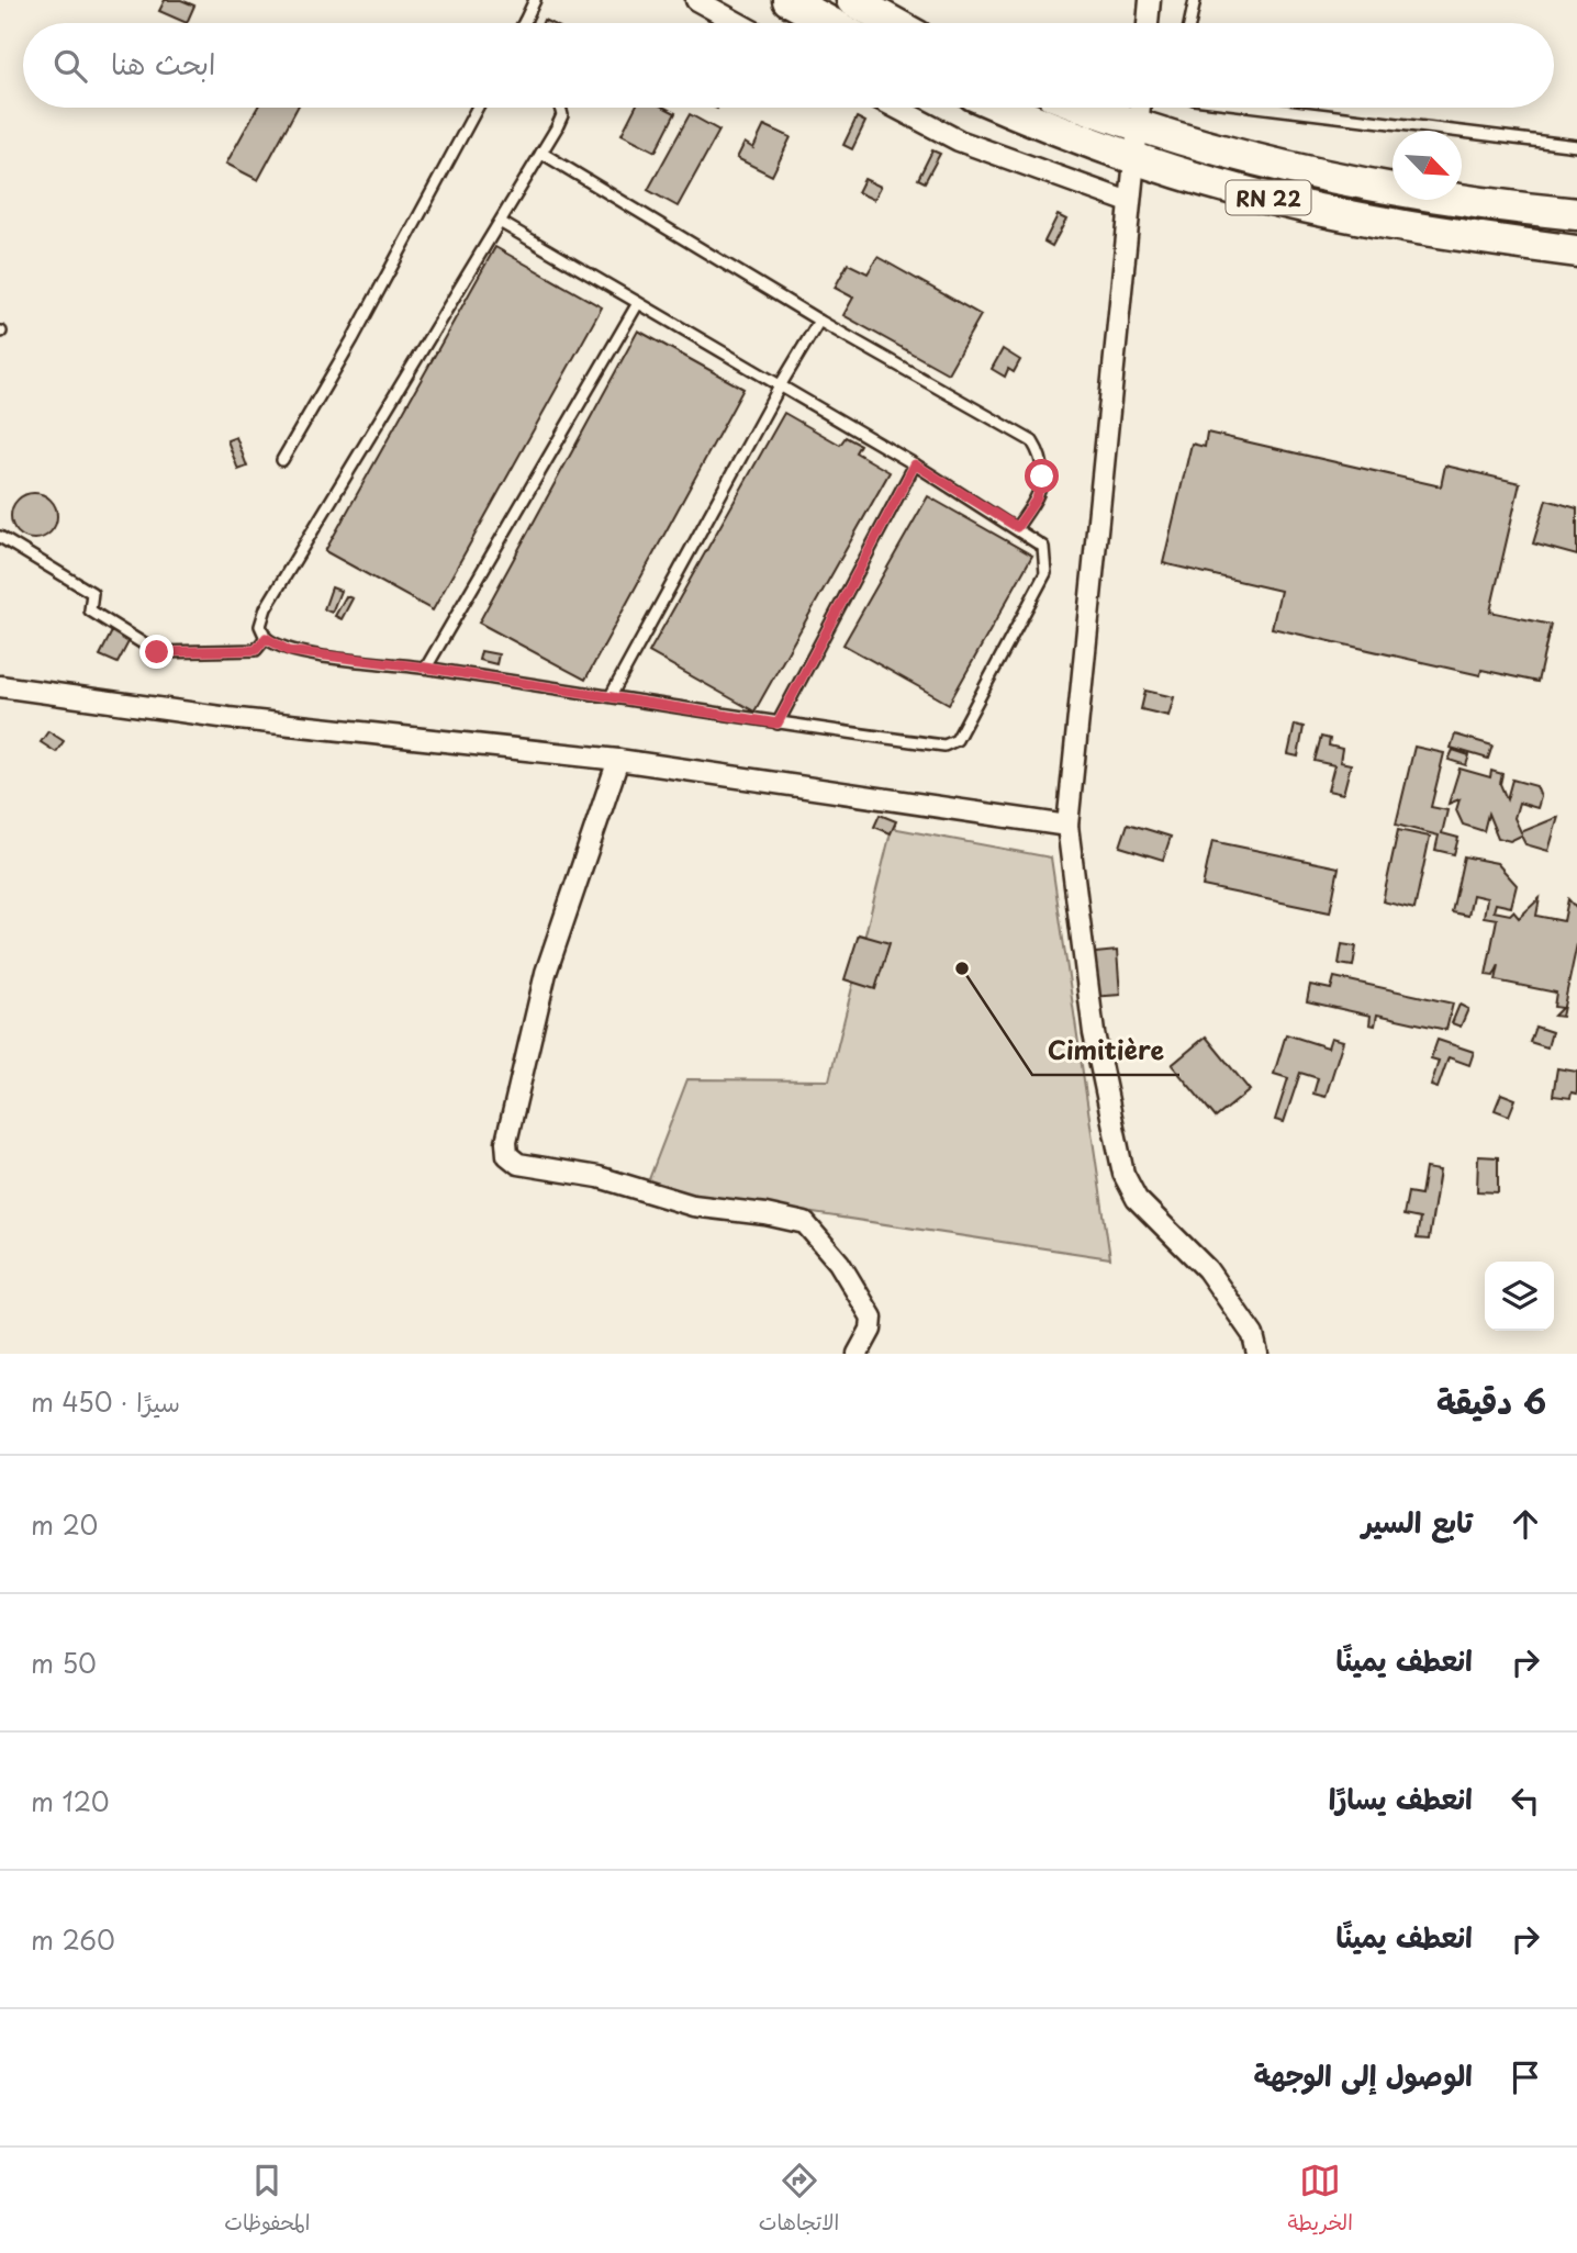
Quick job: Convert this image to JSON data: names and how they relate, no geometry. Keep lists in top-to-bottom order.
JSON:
{
  "streets": {
    "highway": ["RN 22"]
  },
  "places": ["Cimitière"],
  "north": "bottom right",
  "page": {
    "search": "ابحث هنا",
    "heading": ["6 دقيقة", "سيرًا · 450 m"],
    "list": [
      ["تابع السير", "20 m"],
      ["انعطف يمينًا", "50 m"],
      ["انعطف يسارًا", "120 m"],
      ["انعطف يمينًا", "260 m"],
      "الوصول إلى الوجهة"
    ],
    "nav": ["الخريطة", "الاتجاهات", "المحفوظات"]
  }
}
